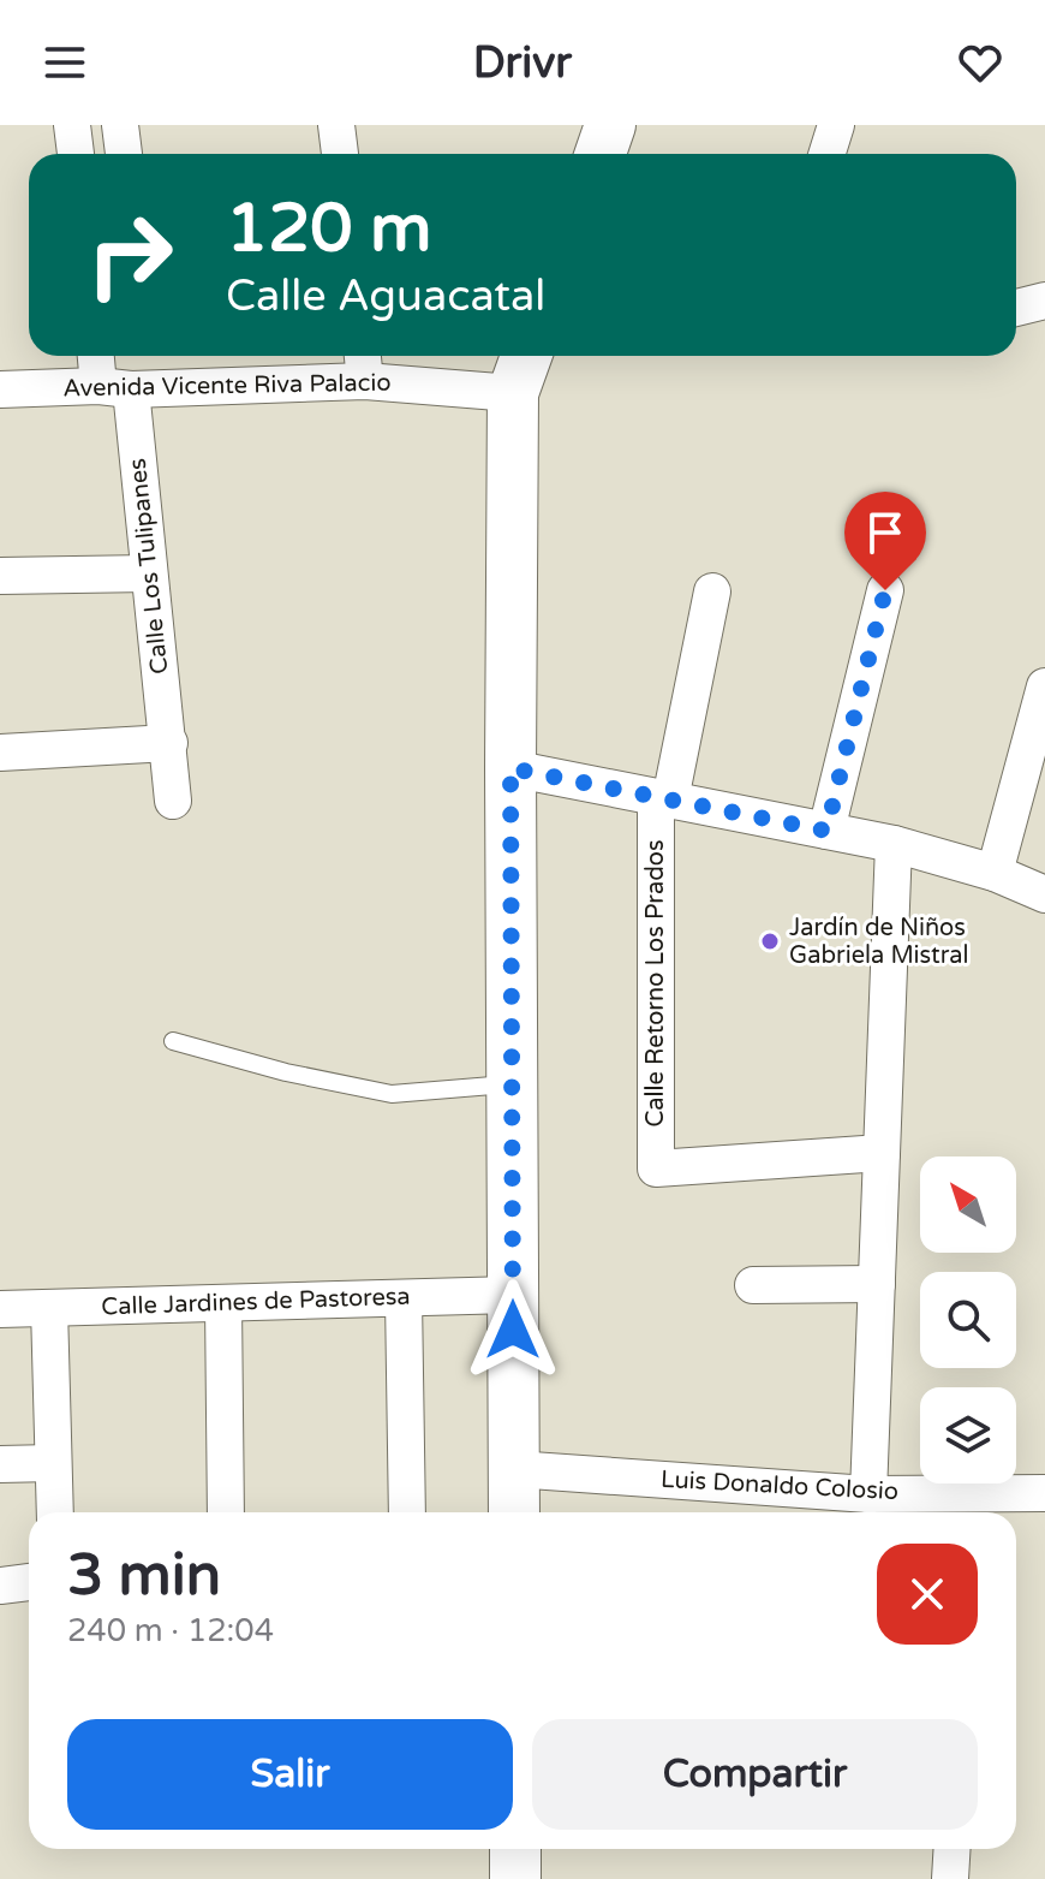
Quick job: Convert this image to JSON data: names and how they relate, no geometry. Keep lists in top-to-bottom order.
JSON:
{
  "streets": {
    "street": [
      "Avenida Vicente Riva Palacio",
      "Calle Los Tulipanes",
      "Calle Retorno Los Prados",
      "Calle Jardines de Pastoresa",
      "Luis Donaldo Colosio"
    ]
  },
  "crossings": [
    ["Avenida Vicente Riva Palacio", "Calle Los Tulipanes"]
  ],
  "places": ["Jardín de Niños Gabriela Mistral"],
  "north": "top left",
  "page": {
    "header": "Drivr",
    "turn": ["120 m", "Calle Aguacatal"],
    "heading": ["3 min", "240 m · 12:04"],
    "buttons": ["Salir", "Compartir"]
  }
}
